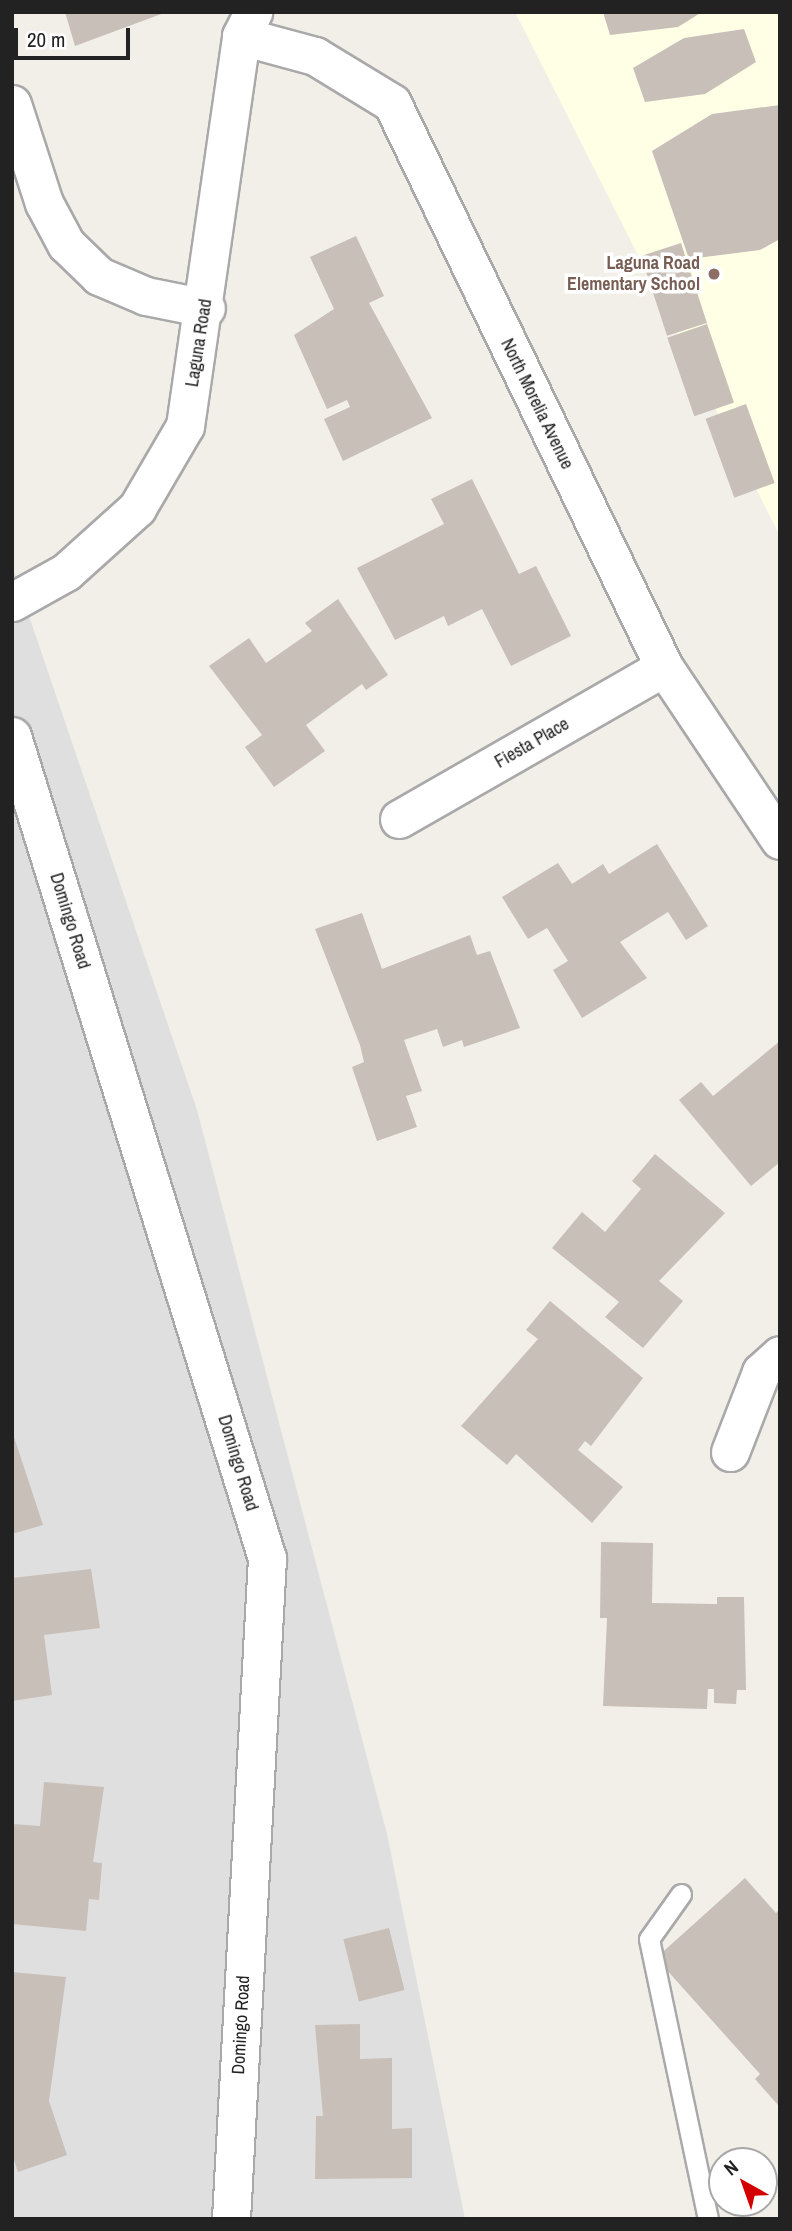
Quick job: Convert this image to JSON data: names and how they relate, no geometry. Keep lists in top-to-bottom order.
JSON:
{
  "streets": {
    "street": [
      "Laguna Road",
      "North Morelia Avenue",
      "Fiesta Place",
      "Domingo Road"
    ]
  },
  "crossings": [
    ["Laguna Road", "North Morelia Avenue"],
    ["North Morelia Avenue", "Fiesta Place"]
  ],
  "places": ["Laguna Road Elementary School"],
  "scale_bar": "20 m",
  "north": "top left"
}
